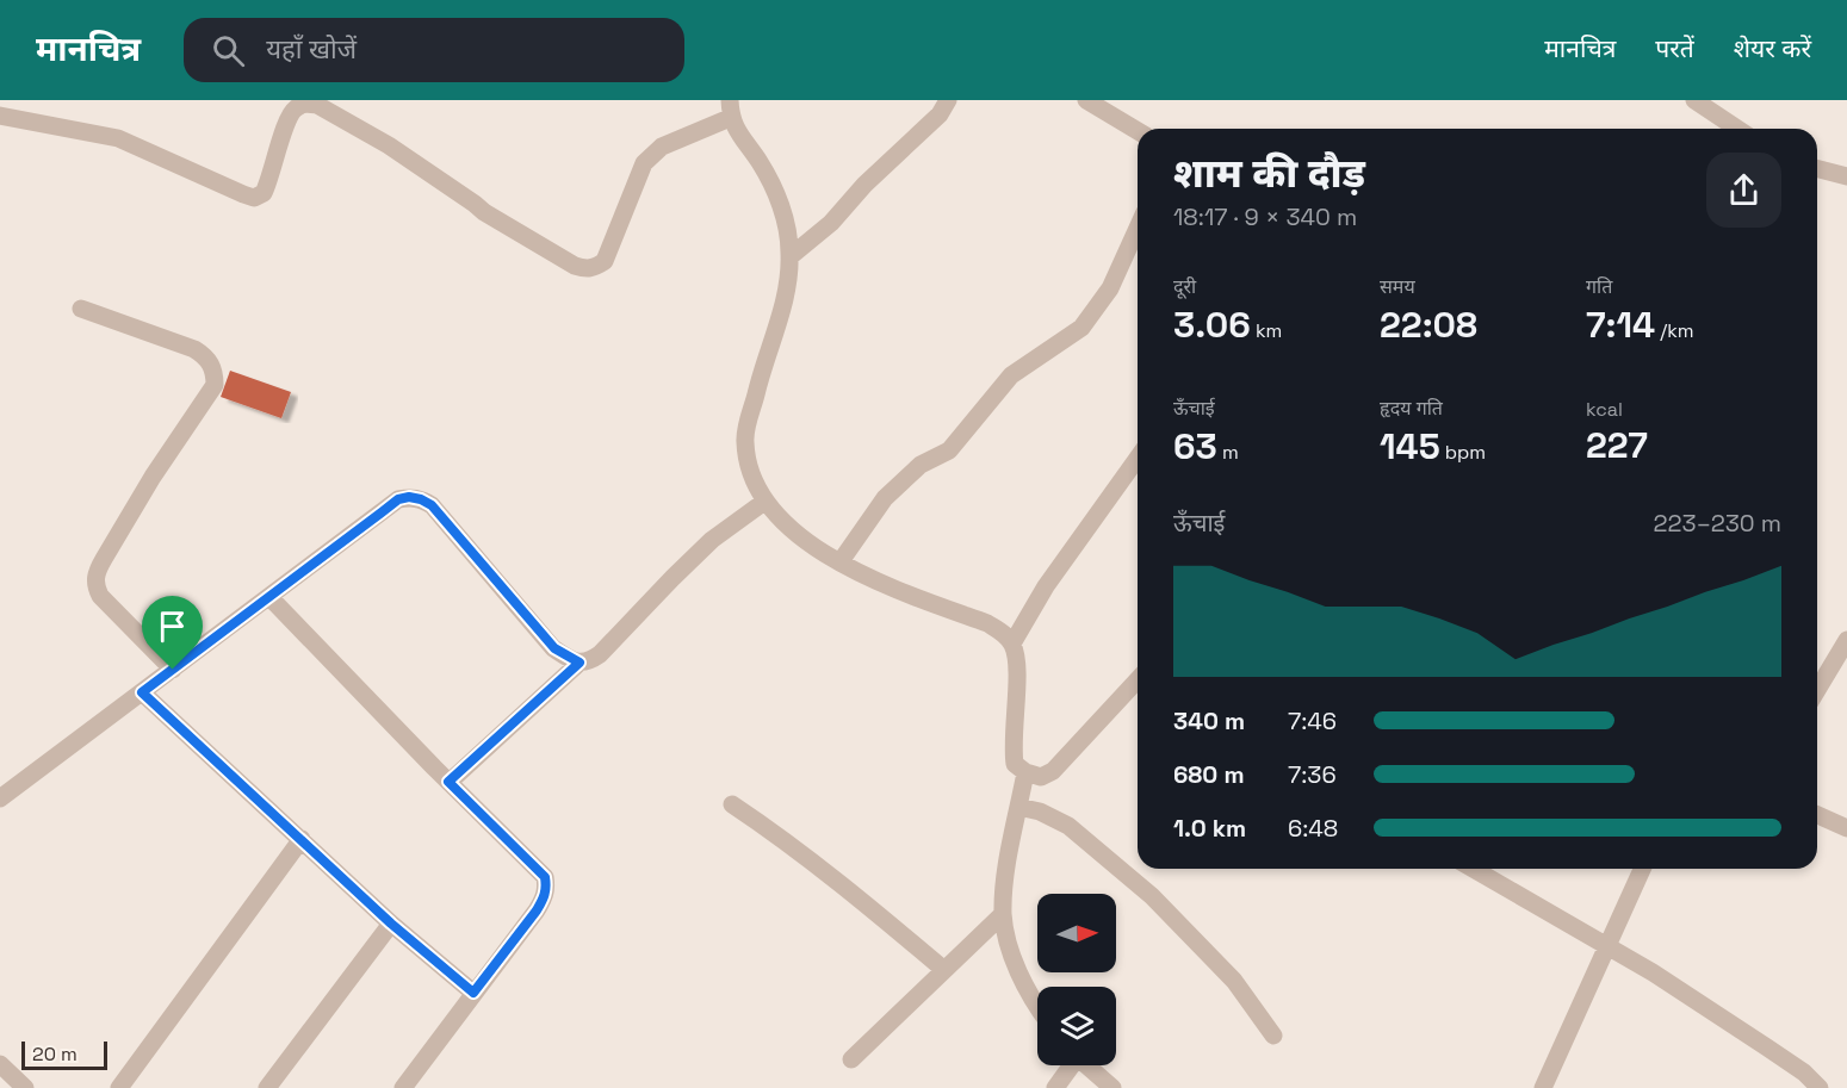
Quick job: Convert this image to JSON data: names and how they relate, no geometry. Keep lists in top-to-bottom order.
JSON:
{
  "scale_bar": "20 m",
  "north": "right",
  "page": {
    "header": "मानचित्र",
    "search": "यहाँ खोजें",
    "nav": ["मानचित्र", "परतें", "शेयर करें"],
    "heading": ["शाम की दौड़", "18:17 · 9 × 340 m"],
    "stats": [
      ["दूरी", "3.06 km"],
      ["समय", "22:08"],
      ["गति", "7:14 /km"],
      ["ऊँचाई", "63 m"],
      ["हृदय गति", "145 bpm"],
      ["kcal", "227"]
    ],
    "chart": ["ऊँचाई", "223–230 m"],
    "list": [
      {
        "name": "340 m",
        "note": "7:46"
      },
      {
        "name": "680 m",
        "note": "7:36"
      },
      {
        "name": "1.0 km",
        "note": "6:48"
      }
    ],
    "scale": "20 m"
  }
}
